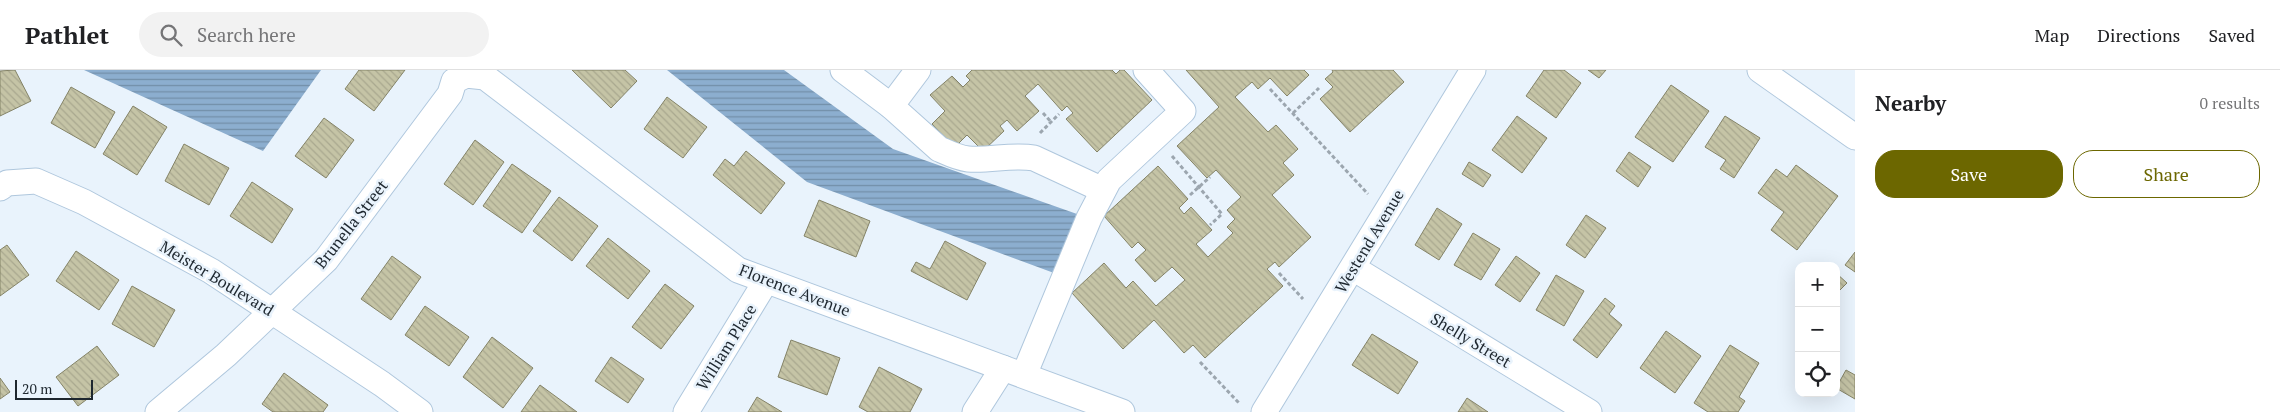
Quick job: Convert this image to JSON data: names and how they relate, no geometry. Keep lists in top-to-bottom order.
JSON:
{
  "streets": {
    "street": [
      "Brunella Street",
      "Westend Avenue",
      "Meister Boulevard",
      "Florence Avenue",
      "Shelly Street",
      "William Place"
    ]
  },
  "crossings": [
    ["Brunella Street", "Meister Boulevard"],
    ["Brunella Street", "Florence Avenue"],
    ["Westend Avenue", "Shelly Street"],
    ["Florence Avenue", "William Place"]
  ],
  "scale_bar": "20 m",
  "page": {
    "header": "Pathlet",
    "search": "Search here",
    "nav": ["Map", "Directions", "Saved"],
    "heading": ["Nearby", "0 results"],
    "buttons": ["Save", "Share"],
    "map_buttons": ["+", "−"],
    "scale": "20 m"
  }
}
